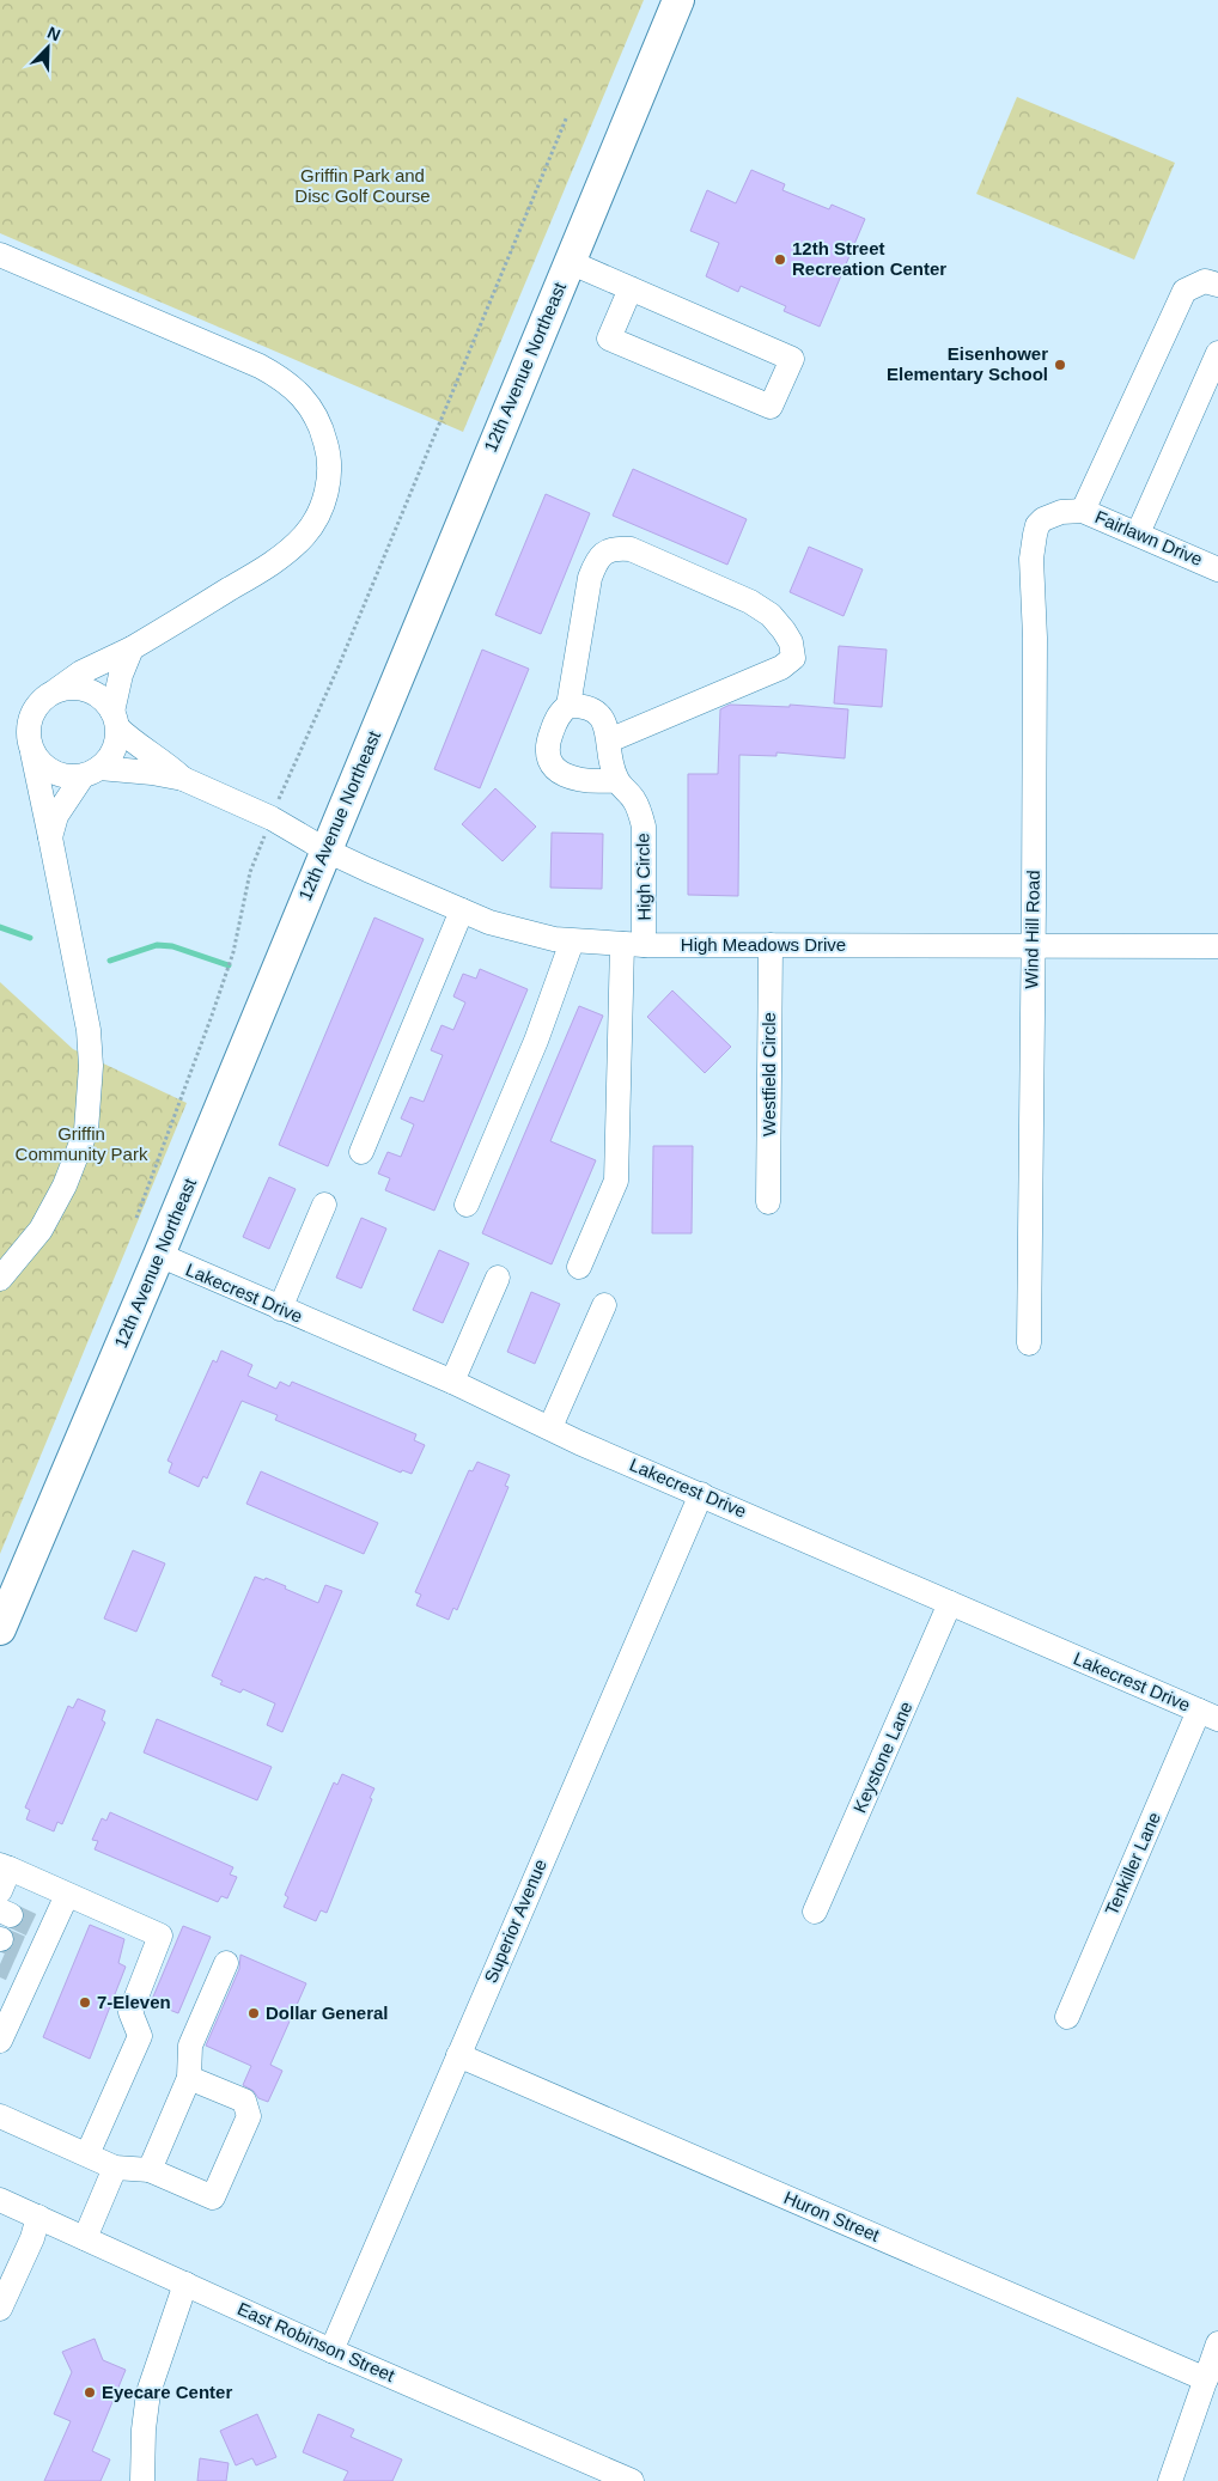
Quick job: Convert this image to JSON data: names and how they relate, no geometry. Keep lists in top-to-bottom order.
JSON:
{
  "streets": {
    "main road": ["12th Avenue Northeast"],
    "street": [
      "Fairlawn Drive",
      "High Circle",
      "Wind Hill Road",
      "High Meadows Drive",
      "Westfield Circle",
      "Lakecrest Drive",
      "Keystone Lane",
      "Tenkiller Lane",
      "Superior Avenue",
      "Huron Street",
      "East Robinson Street"
    ]
  },
  "crossings": [
    ["12th Avenue Northeast", "High Meadows Drive"],
    ["12th Avenue Northeast", "Lakecrest Drive"],
    ["Fairlawn Drive", "Wind Hill Road"],
    ["High Circle", "High Meadows Drive"],
    ["Wind Hill Road", "High Meadows Drive"],
    ["High Meadows Drive", "Westfield Circle"],
    ["Lakecrest Drive", "Keystone Lane"],
    ["Lakecrest Drive", "Tenkiller Lane"],
    ["Lakecrest Drive", "Superior Avenue"],
    ["Superior Avenue", "Huron Street"],
    ["Superior Avenue", "East Robinson Street"]
  ],
  "parks": ["Griffin Park and Disc Golf Course", "Griffin Community Park"],
  "places": [
    "12th Street Recreation Center",
    "Eisenhower Elementary School",
    "7-Eleven",
    "Dollar General",
    "Eyecare Center"
  ],
  "north": "top right"
}
